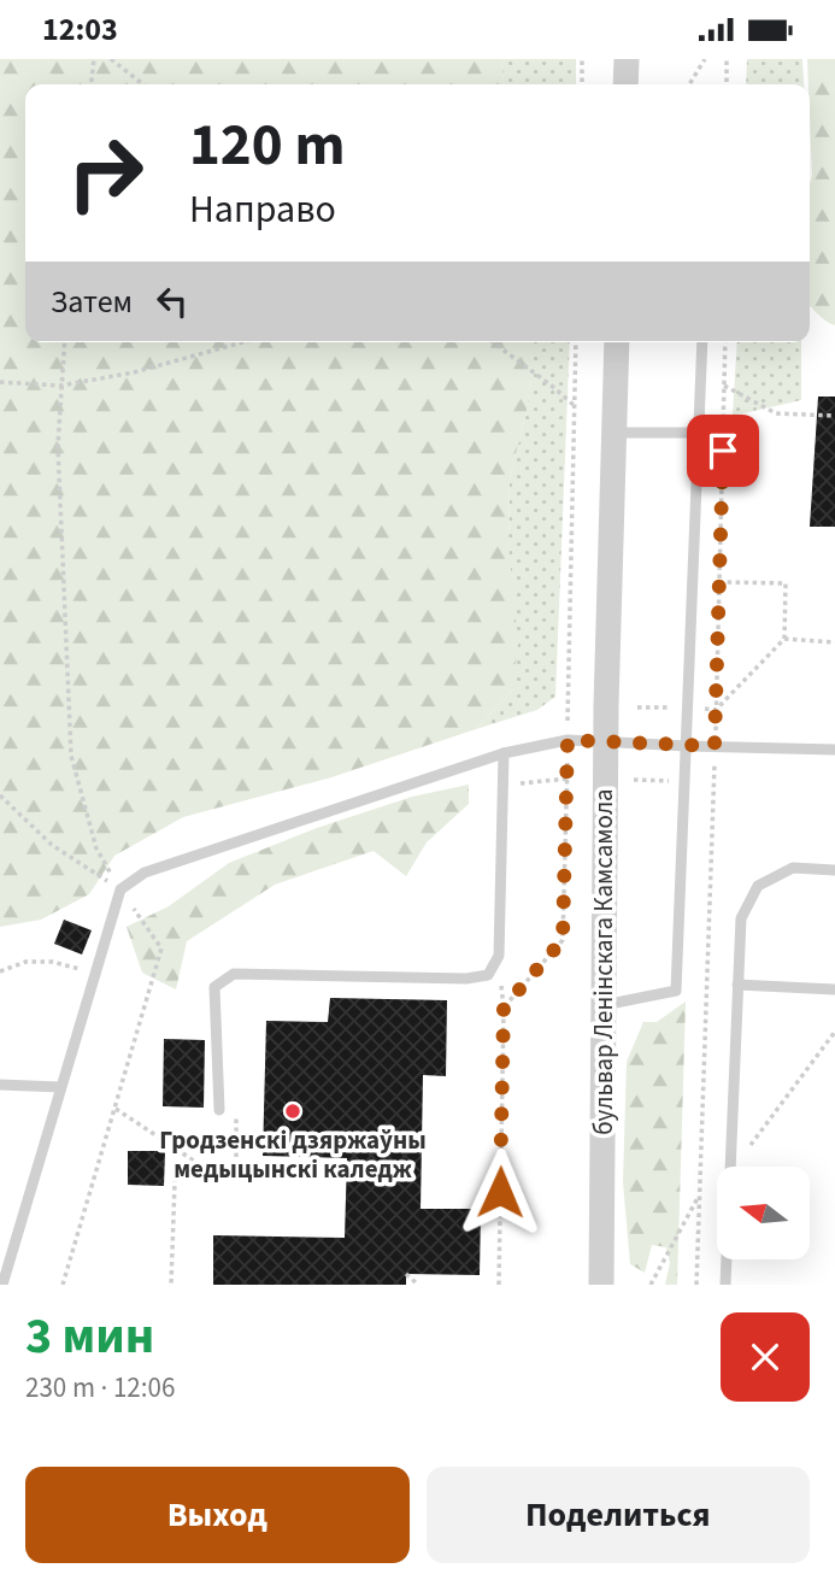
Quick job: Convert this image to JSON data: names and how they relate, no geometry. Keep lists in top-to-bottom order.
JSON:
{
  "streets": {
    "street": ["бульвар Ленінскага Камсамола"]
  },
  "places": ["Гродзенскі дзяржаўны медыцынскі каледж"],
  "north": "left",
  "page": {
    "status": "12:03",
    "turn": ["120 m", "Направо"],
    "then": "Затем",
    "heading": ["3 мин", "230 m · 12:06"],
    "buttons": ["Выход", "Поделиться"]
  }
}
